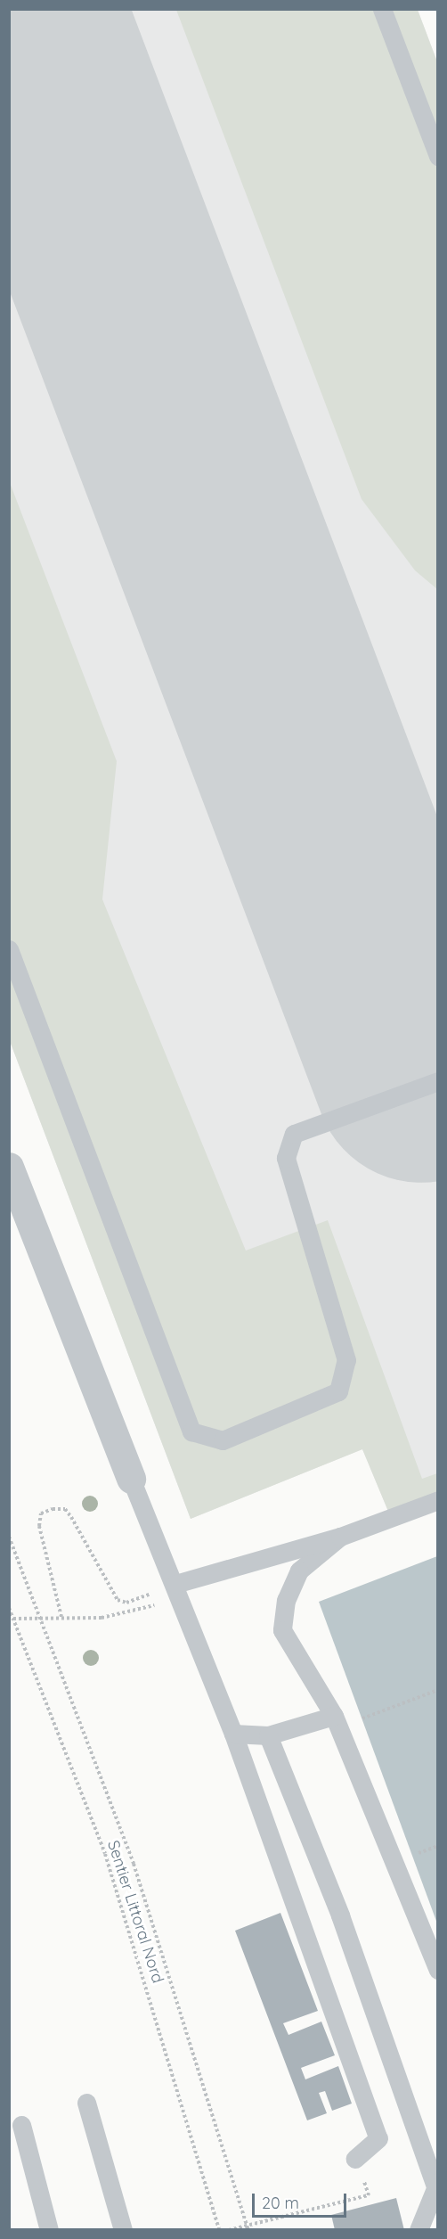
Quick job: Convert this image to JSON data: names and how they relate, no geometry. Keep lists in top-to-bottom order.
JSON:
{
  "streets": {
    "path": ["Sentier Littoral Nord"]
  },
  "scale_bar": "20 m"
}
